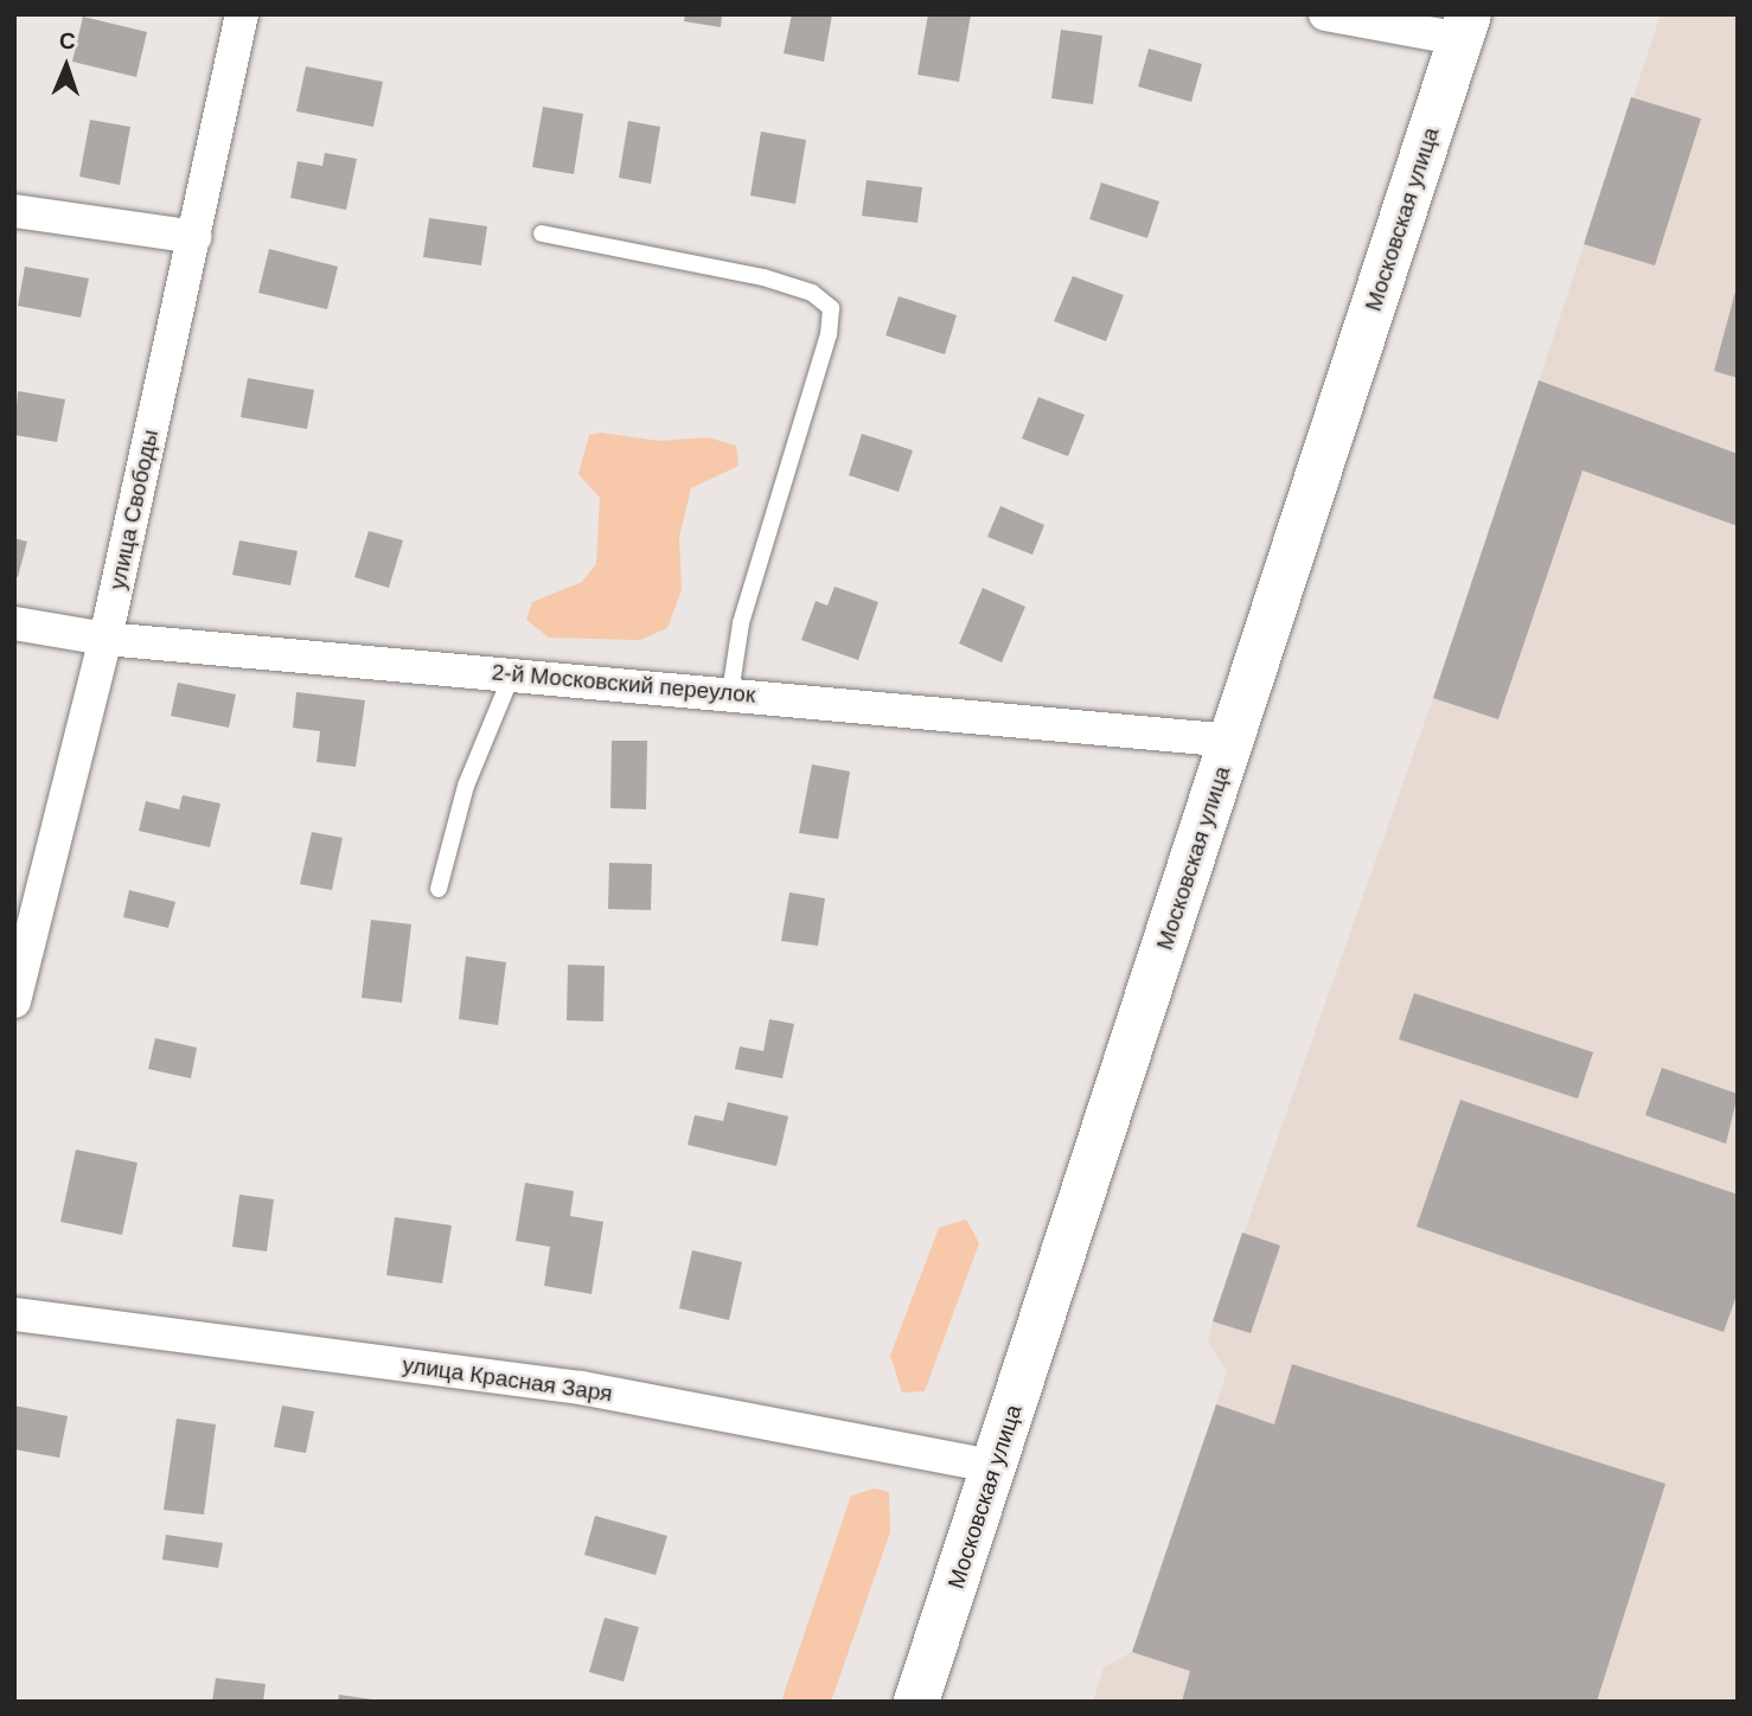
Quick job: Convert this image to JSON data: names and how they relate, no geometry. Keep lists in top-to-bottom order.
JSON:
{
  "streets": {
    "main road": ["Московская улица"],
    "street": ["улица Свободы", "2-й Московский переулок", "улица Красная Заря"]
  },
  "crossings": [
    ["Московская улица", "2-й Московский переулок"],
    ["Московская улица", "улица Красная Заря"],
    ["улица Свободы", "2-й Московский переулок"]
  ],
  "north": "top"
}
